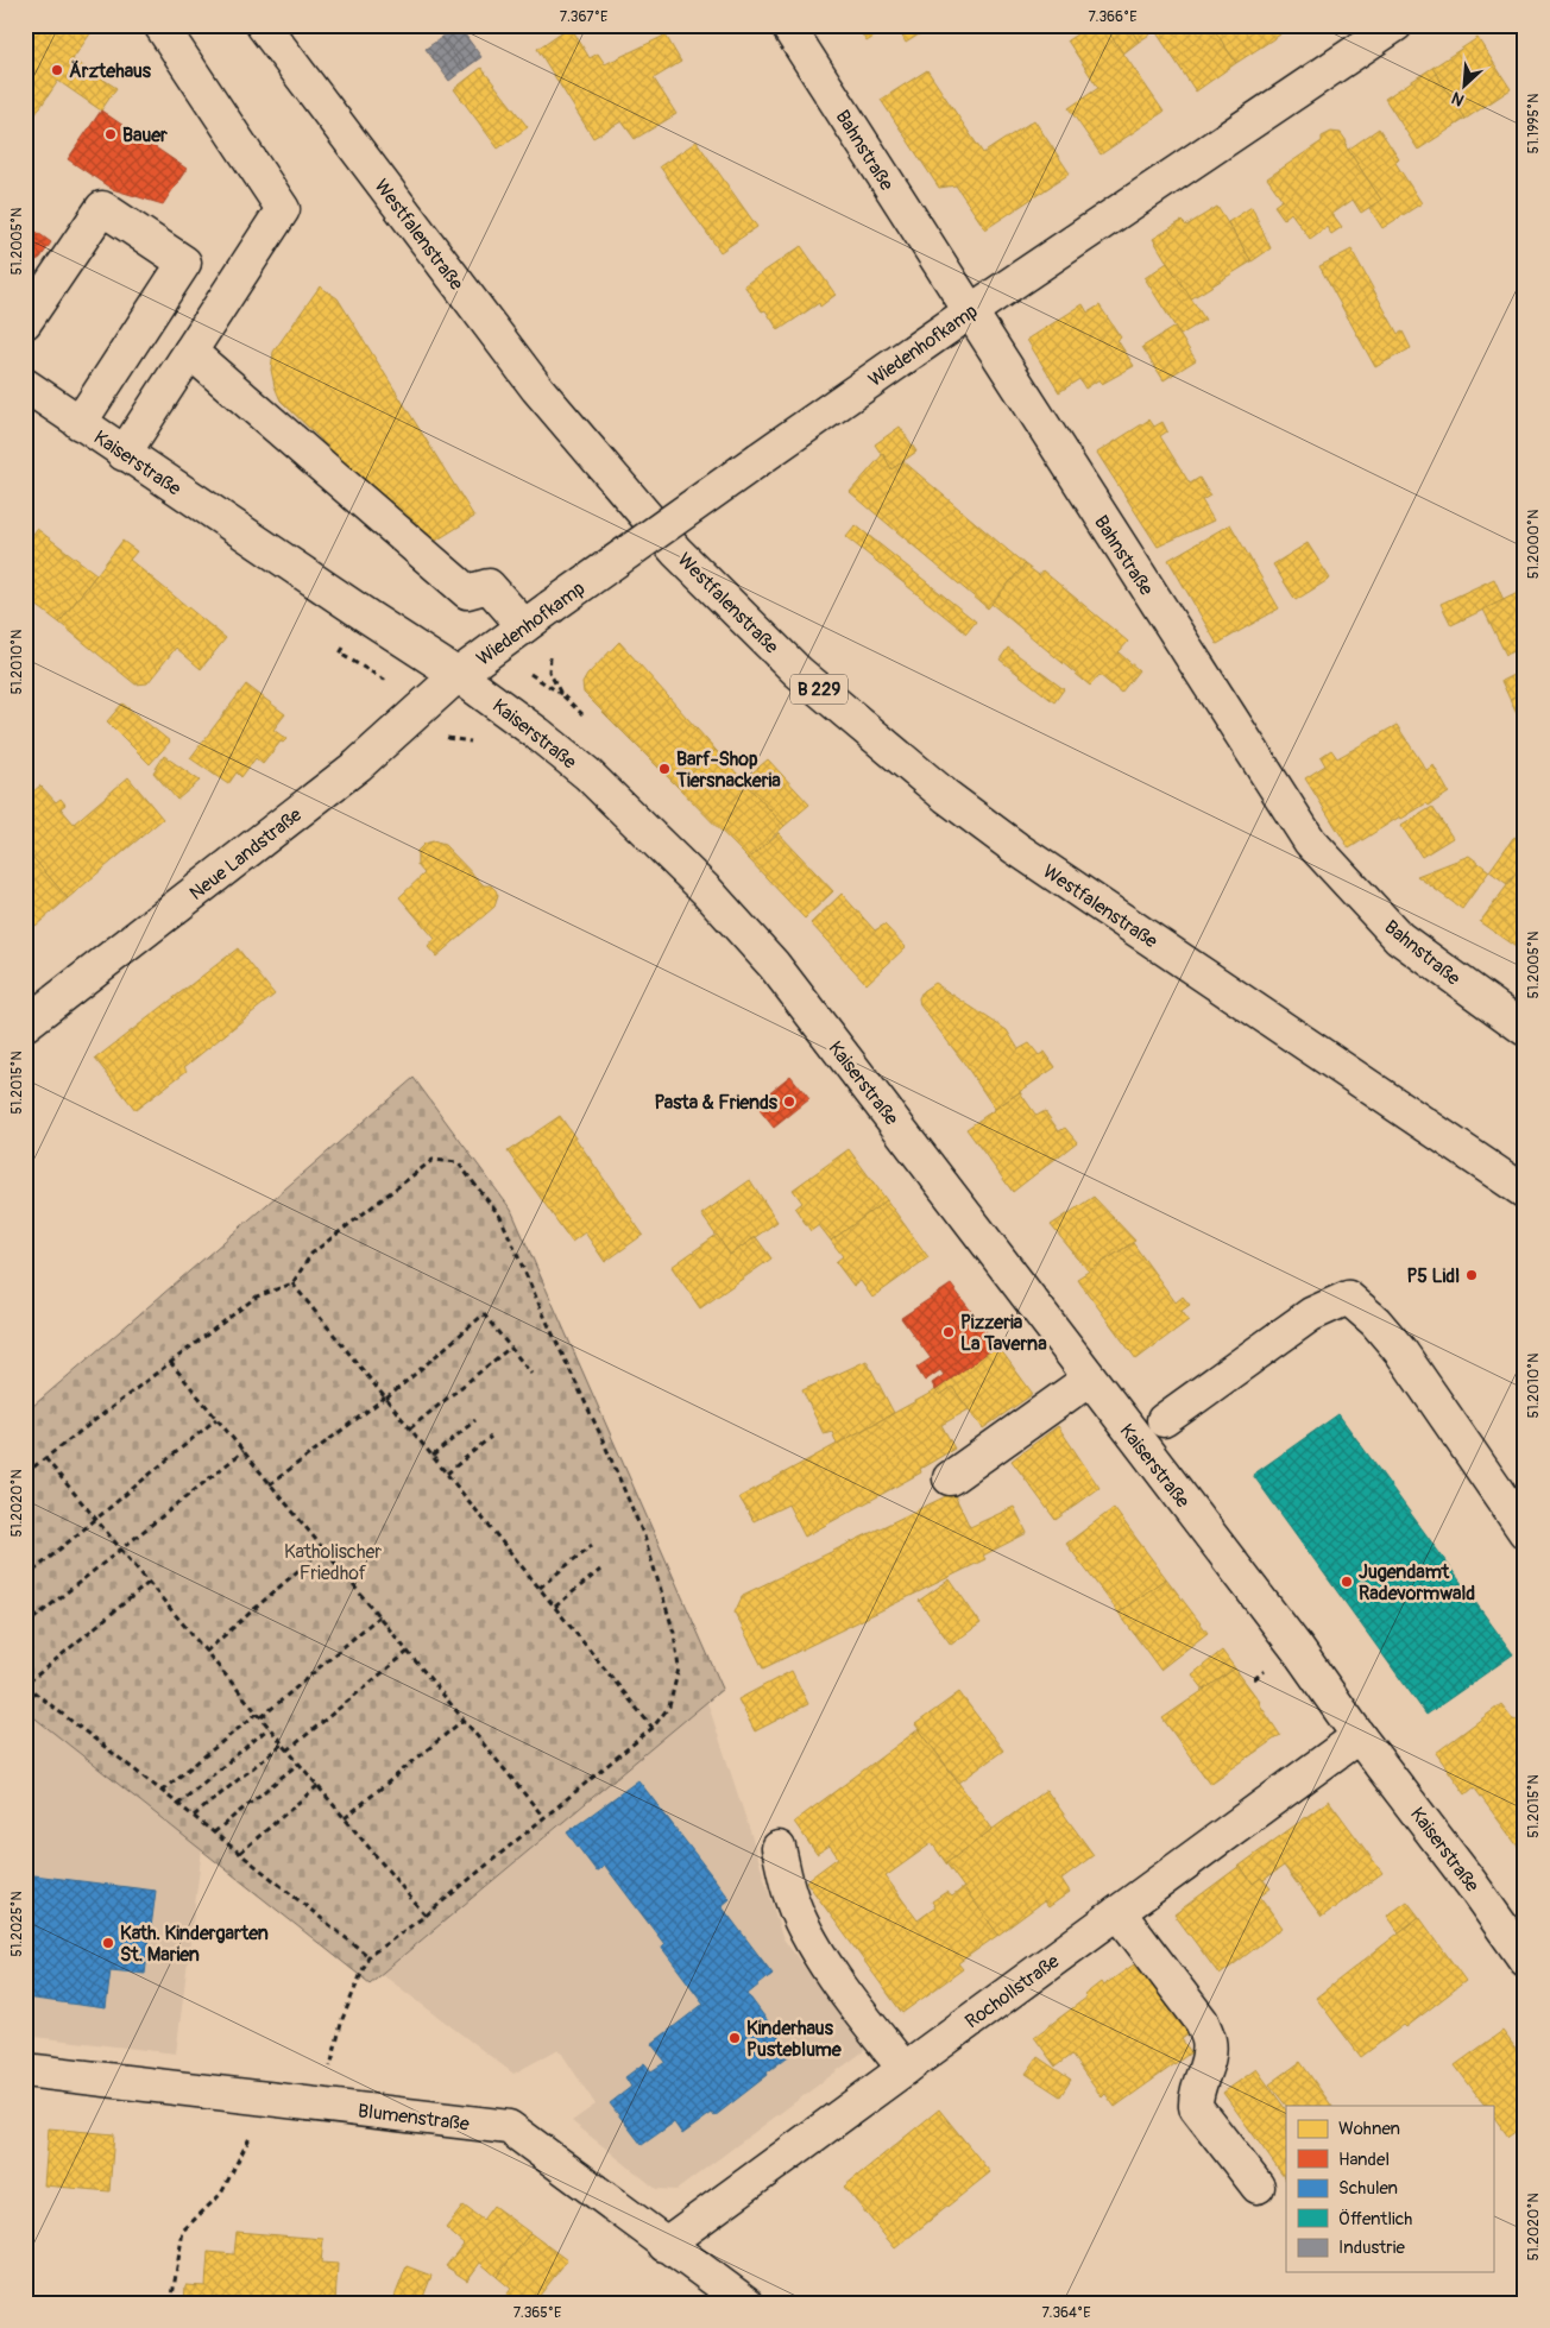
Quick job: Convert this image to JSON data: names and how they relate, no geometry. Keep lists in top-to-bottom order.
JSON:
{
  "streets": {
    "street": [
      "Bahnstraße",
      "Westfalenstraße",
      "Wiedenhofkamp",
      "Kaiserstraße",
      "B 229",
      "Neue Landstraße",
      "Rochollstraße",
      "Blumenstraße"
    ]
  },
  "crossings": [
    ["Bahnstraße", "Wiedenhofkamp"],
    ["Wiedenhofkamp", "Kaiserstraße"],
    ["Wiedenhofkamp", "Neue Landstraße"],
    ["Kaiserstraße", "Neue Landstraße"],
    ["Kaiserstraße", "Rochollstraße"],
    ["Rochollstraße", "Blumenstraße"]
  ],
  "parks": ["Katholischer Friedhof"],
  "places": [
    "Ärztehaus",
    "Bauer",
    "Barf-Shop Tiersnackeria",
    "Pasta & Friends",
    "P5 Lidl",
    "Pizzeria La Taverna",
    "Jugendamt Radevormwald",
    "Kath. Kindergarten St. Marien",
    "Kinderhaus Pusteblume"
  ],
  "legend": [
    "Wohnen",
    "Handel",
    "Schulen",
    "Öffentlich",
    "Industrie"
  ],
  "north": "bottom left",
  "coordinates": [
    "7.367°E",
    "7.366°E",
    "51.1995°N",
    "51.2005°N",
    "51.2000°N",
    "51.2010°N",
    "51.2015°N",
    "51.2020°N",
    "51.2025°N",
    "7.365°E",
    "7.364°E"
  ]
}
